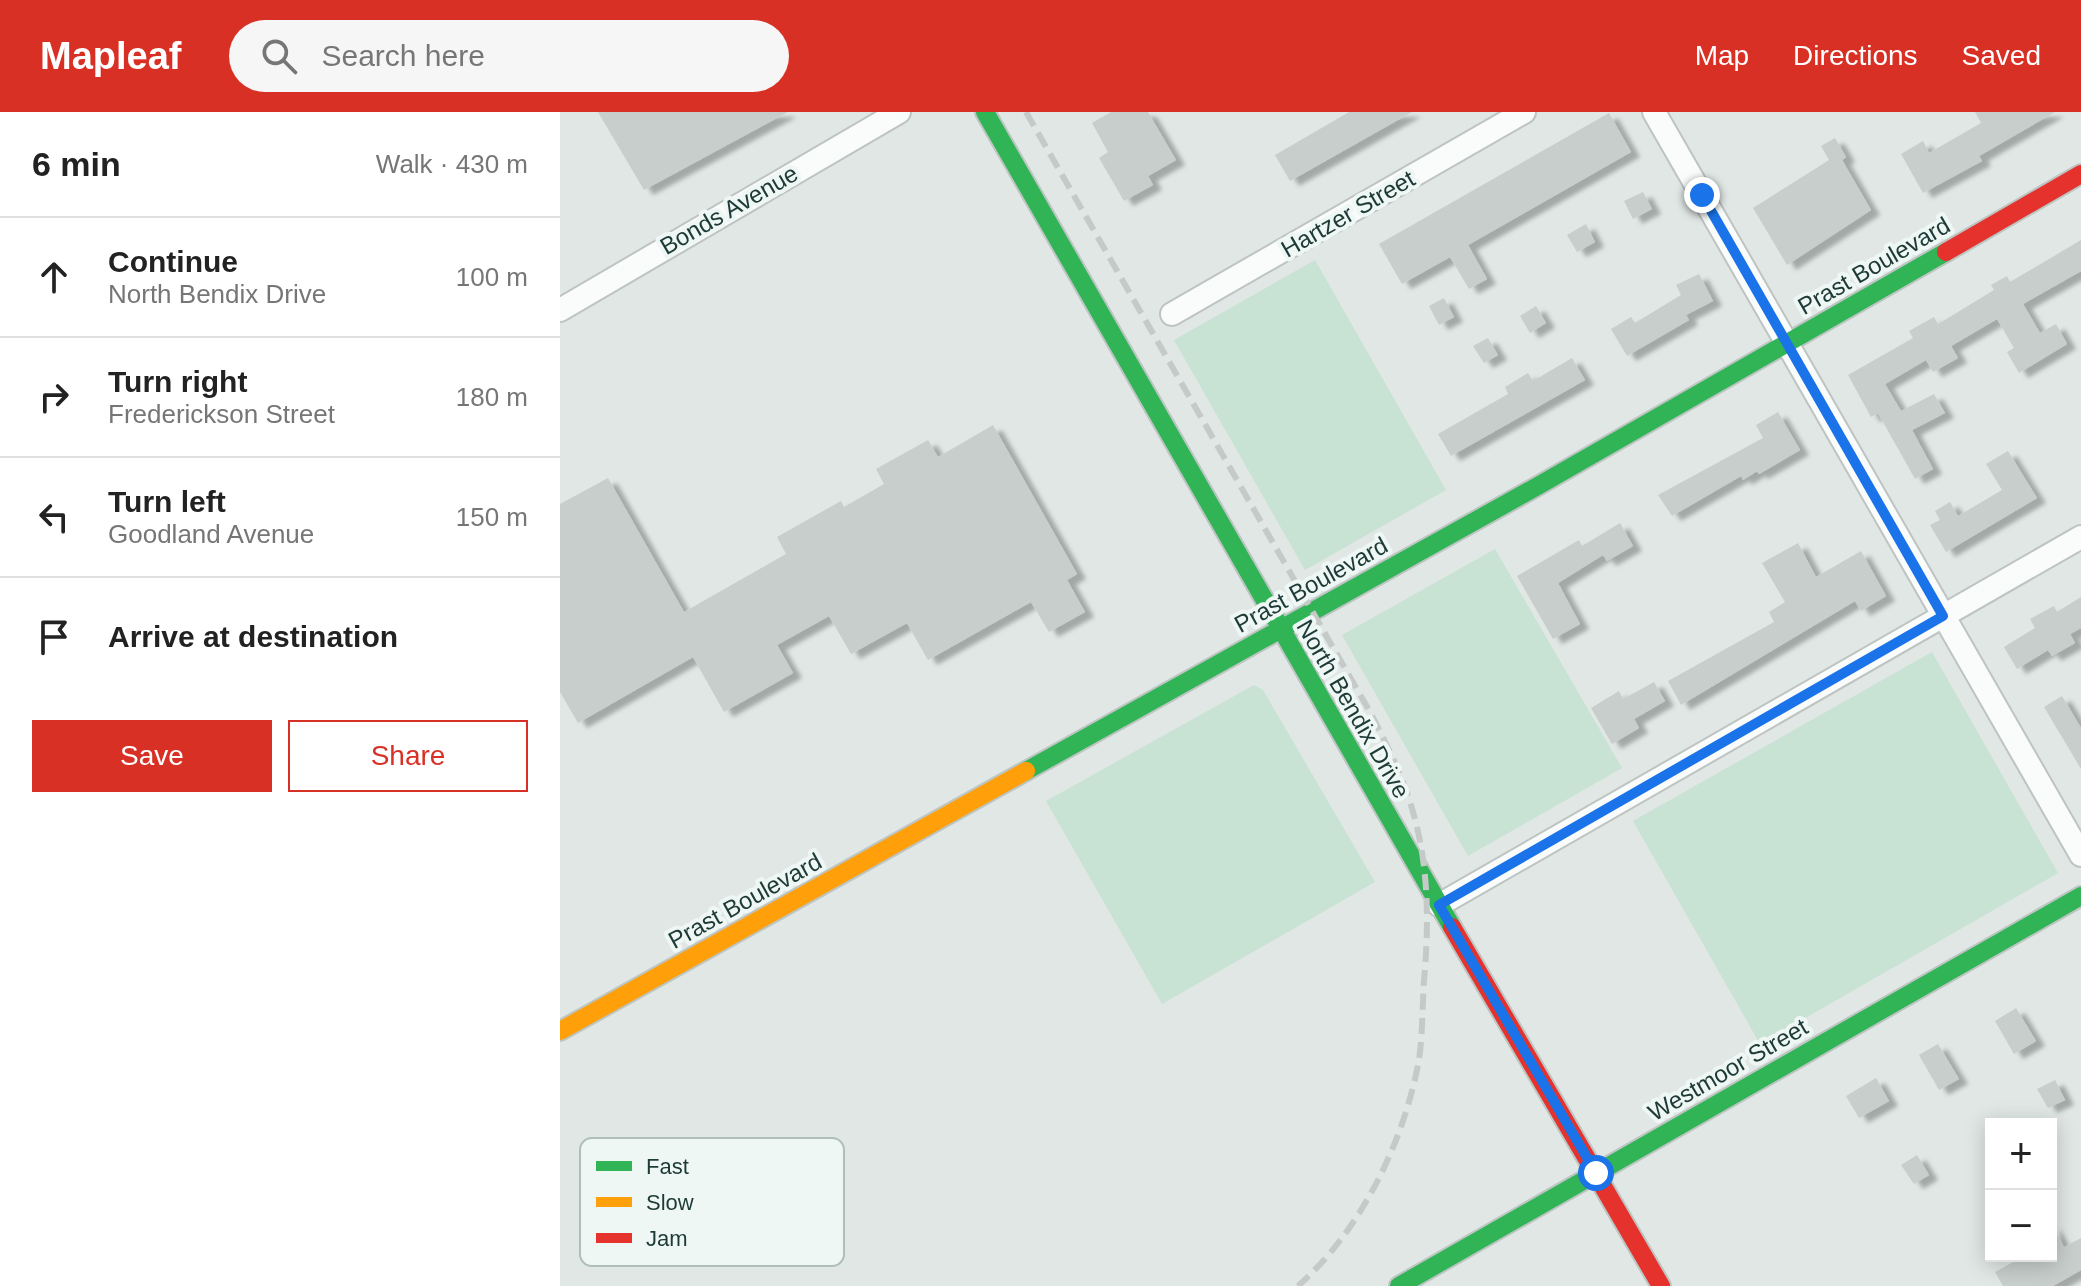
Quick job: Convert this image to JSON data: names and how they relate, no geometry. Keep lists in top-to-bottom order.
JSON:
{
  "streets": {
    "street": [
      "Bonds Avenue",
      "Hartzer Street",
      "Prast Boulevard",
      "North Bendix Drive",
      "Westmoor Street"
    ]
  },
  "crossings": [
    ["Prast Boulevard", "North Bendix Drive"],
    ["North Bendix Drive", "Westmoor Street"]
  ],
  "legend": ["Fast", "Slow", "Jam"],
  "page": {
    "header": "Mapleaf",
    "search": "Search here",
    "nav": ["Map", "Directions", "Saved"],
    "heading": ["6 min", "Walk · 430 m"],
    "list": [
      ["Continue", "North Bendix Drive", "100 m"],
      ["Turn right", "Frederickson Street", "180 m"],
      ["Turn left", "Goodland Avenue", "150 m"],
      "Arrive at destination"
    ],
    "buttons": ["Save", "Share"],
    "map_buttons": ["+", "−"]
  }
}
